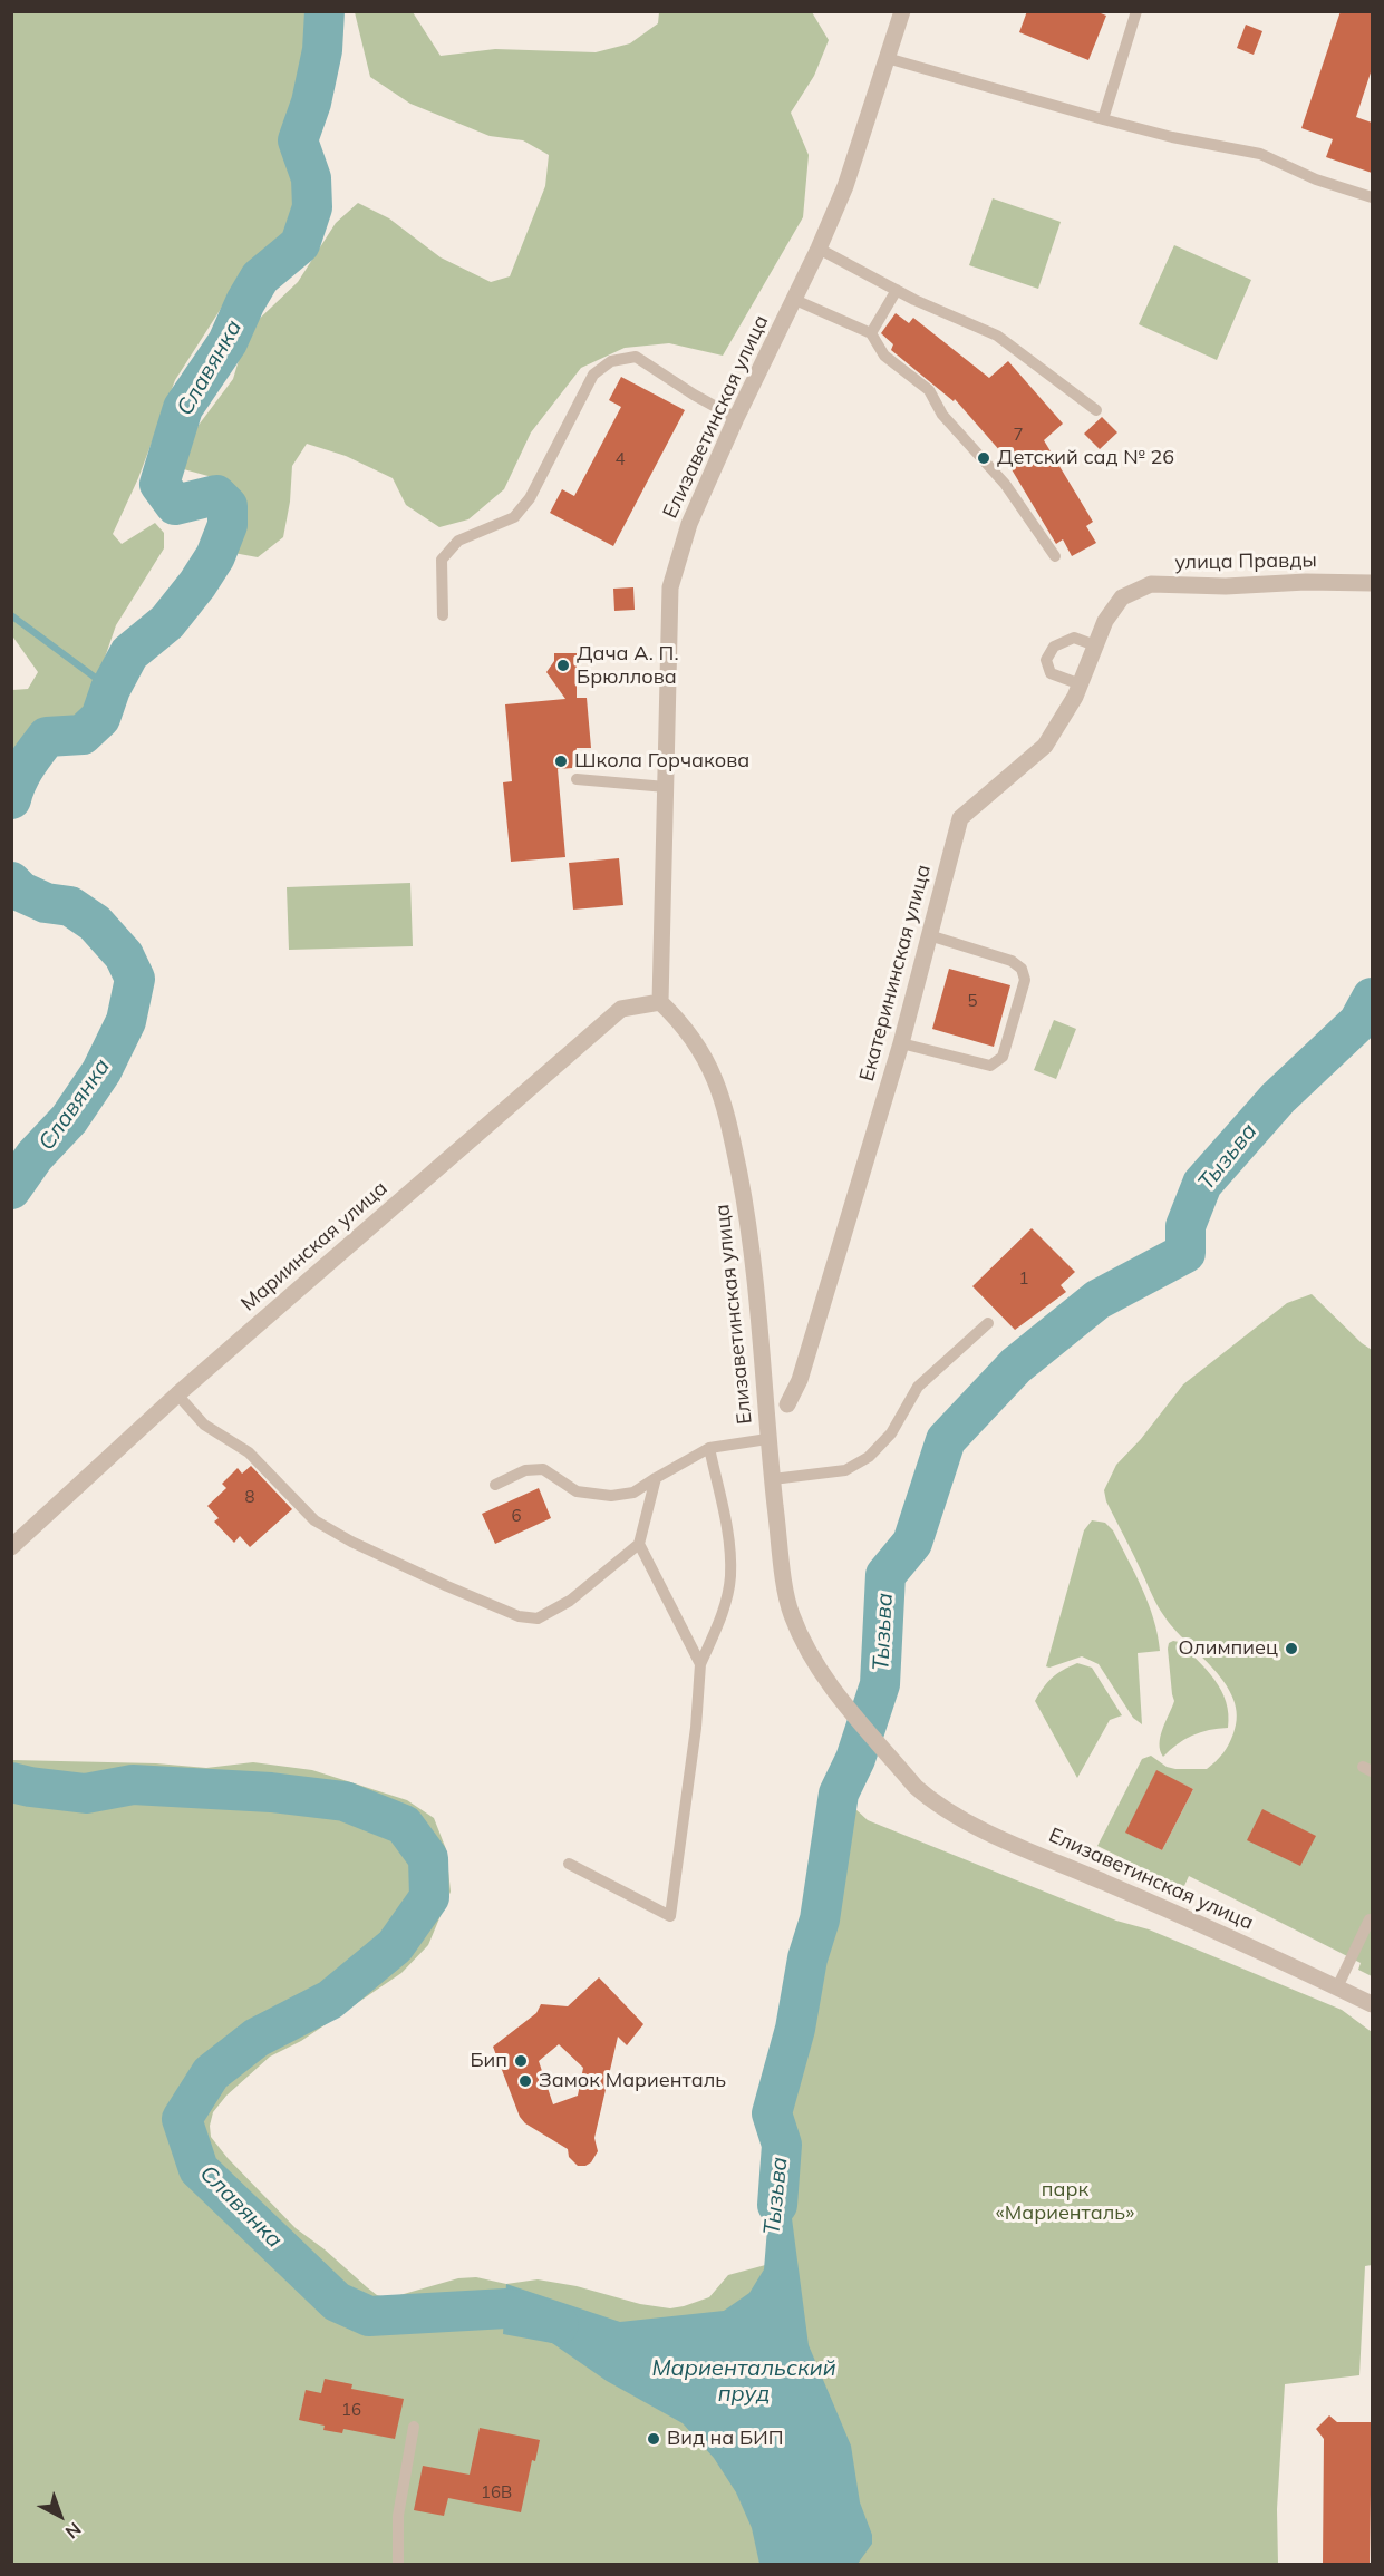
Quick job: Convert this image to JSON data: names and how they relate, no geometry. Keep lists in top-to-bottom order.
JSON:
{
  "streets": {
    "street": [
      "Елизаветинская улица",
      "улица Правды",
      "Екатерининская улица",
      "Мариинская улица"
    ]
  },
  "crossings": [
    ["Елизаветинская улица", "Мариинская улица"],
    ["улица Правды", "Екатерининская улица"]
  ],
  "water": ["Славянка", "Тызьва", "Мариентальский пруд"],
  "parks": ["парк «Мариенталь»"],
  "places": [
    "Детский сад № 26",
    "Дача А. П. Брюллова",
    "Школа Горчакова",
    "Олимпиец",
    "Бип",
    "Замок Мариенталь",
    "Вид на БИП"
  ],
  "house_numbers": [
    "7",
    "4",
    "5",
    "1",
    "8",
    "6",
    "16",
    "16В"
  ],
  "north": "bottom right"
}
